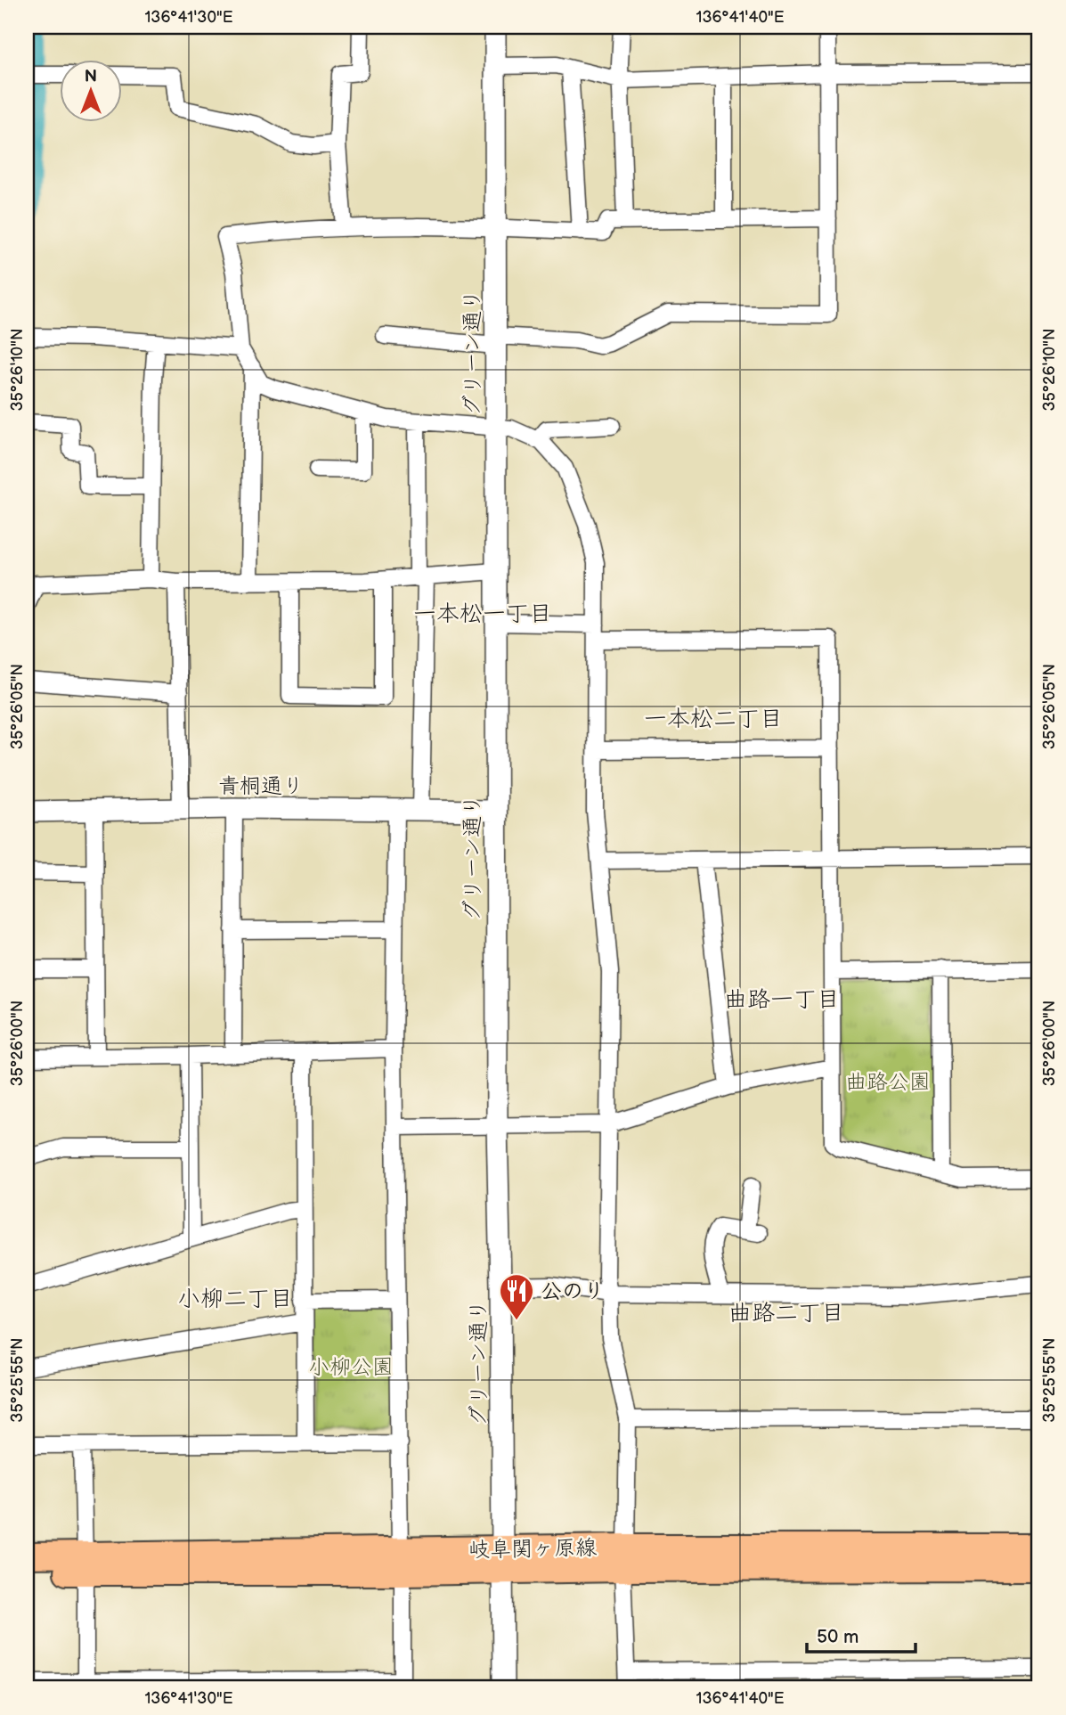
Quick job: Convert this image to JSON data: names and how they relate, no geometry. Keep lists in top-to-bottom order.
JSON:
{
  "streets": {
    "main road": ["岐阜関ヶ原線"],
    "street": ["グリーン通り", "青桐通り"]
  },
  "crossings": [
    ["グリーン通り", "青桐通り"],
    ["グリーン通り", "岐阜関ヶ原線"]
  ],
  "districts": [
    "一本松一丁目",
    "一本松二丁目",
    "曲路一丁目",
    "小柳二丁目",
    "曲路二丁目"
  ],
  "parks": ["曲路公園", "小柳公園"],
  "places": {
    "restaurant": ["公のり"]
  },
  "scale_bar": "50 m",
  "north": "top",
  "coordinates": [
    "136°41'30\"E",
    "136°41'40\"E",
    "35°26'10\"N",
    "35°26'05\"N",
    "35°26'00\"N",
    "35°25'55\"N"
  ]
}
